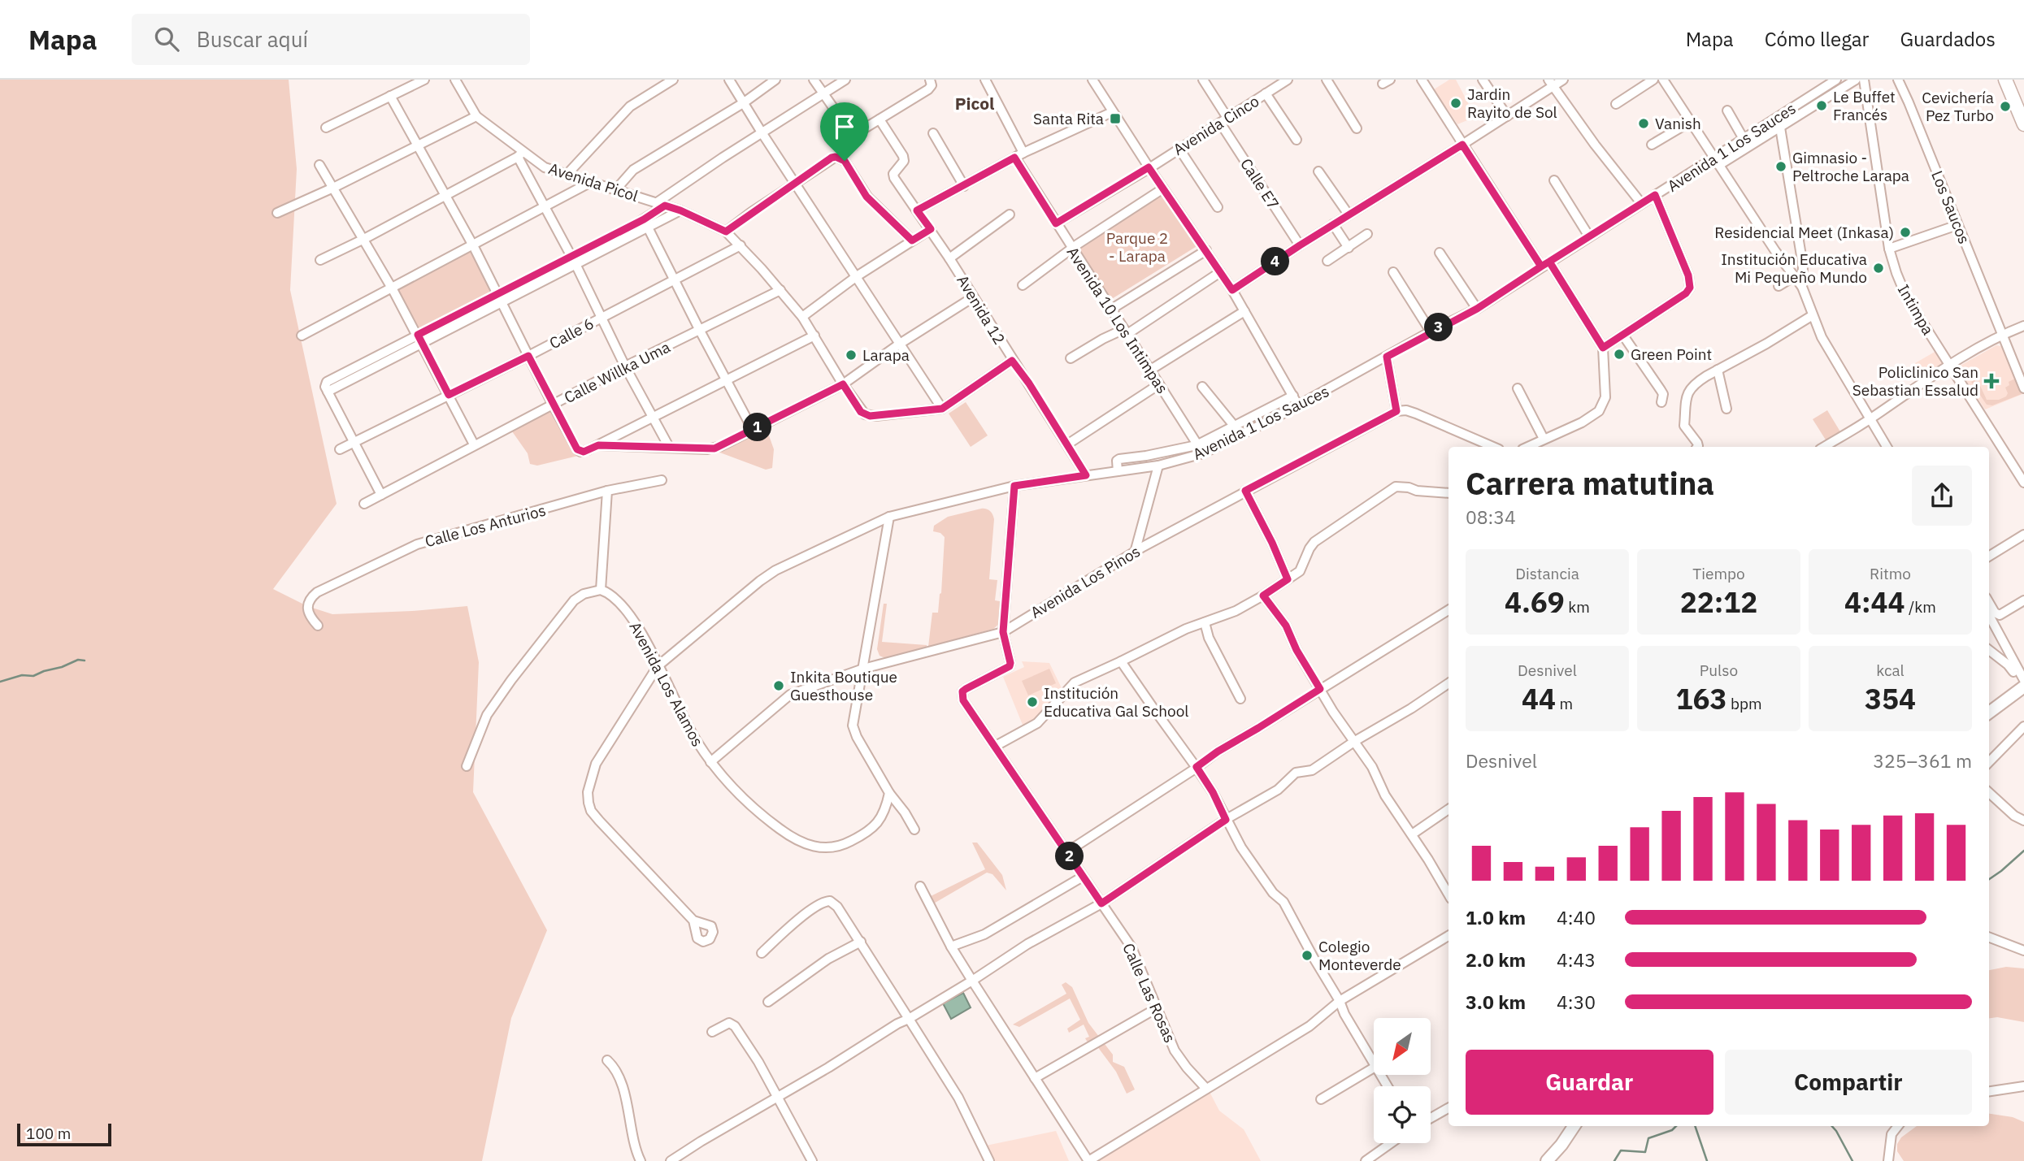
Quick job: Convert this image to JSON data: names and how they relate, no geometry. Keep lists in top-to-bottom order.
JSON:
{
  "streets": {
    "street": [
      "Avenida Cinco",
      "Avenida 1 Los Sauces",
      "Avenida Picol",
      "Calle E7",
      "Los Saucos",
      "Avenida 12",
      "Intimpa",
      "Avenida 10 Los Intimpas",
      "Calle 6",
      "Calle Willka Uma",
      "Calle Los Anturios",
      "Avenida Los Pinos",
      "Avenida Los Alamos",
      "Calle Las Rosas"
    ]
  },
  "crossings": [
    ["Avenida Cinco", "Calle E7"],
    ["Avenida Cinco", "Avenida 10 Los Intimpas"],
    ["Avenida 1 Los Sauces", "Avenida 12"],
    ["Avenida 1 Los Sauces", "Avenida 10 Los Intimpas"],
    ["Avenida 1 Los Sauces", "Avenida Los Alamos"],
    ["Avenida 1 Los Sauces", "Calle Las Rosas"],
    ["Avenida Picol", "Calle 6"],
    ["Avenida Picol", "Calle Willka Uma"],
    ["Avenida Los Pinos", "Avenida Los Alamos"],
    ["Avenida Los Pinos", "Calle Las Rosas"]
  ],
  "districts": ["Picol"],
  "parks": ["Parque 2 - Larapa"],
  "places": {
    "other": [
      "Jardin Rayito de Sol",
      "Le Buffet Francés",
      "Cevichería Pez Turbo",
      "Vanish",
      "Gimnasio - Peltroche Larapa",
      "Residencial Meet (Inkasa)",
      "Institución Educativa Mi Pequeño Mundo",
      "Green Point",
      "Larapa",
      "Inkita Boutique Guesthouse",
      "Institución Educativa Gal School",
      "Colegio Monteverde"
    ],
    "transit": ["Santa Rita"],
    "health": ["Policlinico San Sebastian Essalud"]
  },
  "scale_bar": "100 m",
  "north": "bottom left",
  "page": {
    "header": "Mapa",
    "search": "Buscar aquí",
    "nav": ["Mapa", "Cómo llegar", "Guardados"],
    "pins": [
      "4",
      "3",
      "1",
      "2"
    ],
    "heading": ["Carrera matutina", "08:34"],
    "stats": [
      ["Distancia", "4.69 km"],
      ["Tiempo", "22:12"],
      ["Ritmo", "4:44 /km"],
      ["Desnivel", "44 m"],
      ["Pulso", "163 bpm"],
      ["kcal", "354"]
    ],
    "chart": ["Desnivel", "325–361 m"],
    "list": [
      {
        "name": "1.0 km",
        "note": "4:40"
      },
      {
        "name": "2.0 km",
        "note": "4:43"
      },
      {
        "name": "3.0 km",
        "note": "4:30"
      }
    ],
    "buttons": ["Guardar", "Compartir"],
    "scale": "100 m"
  }
}
